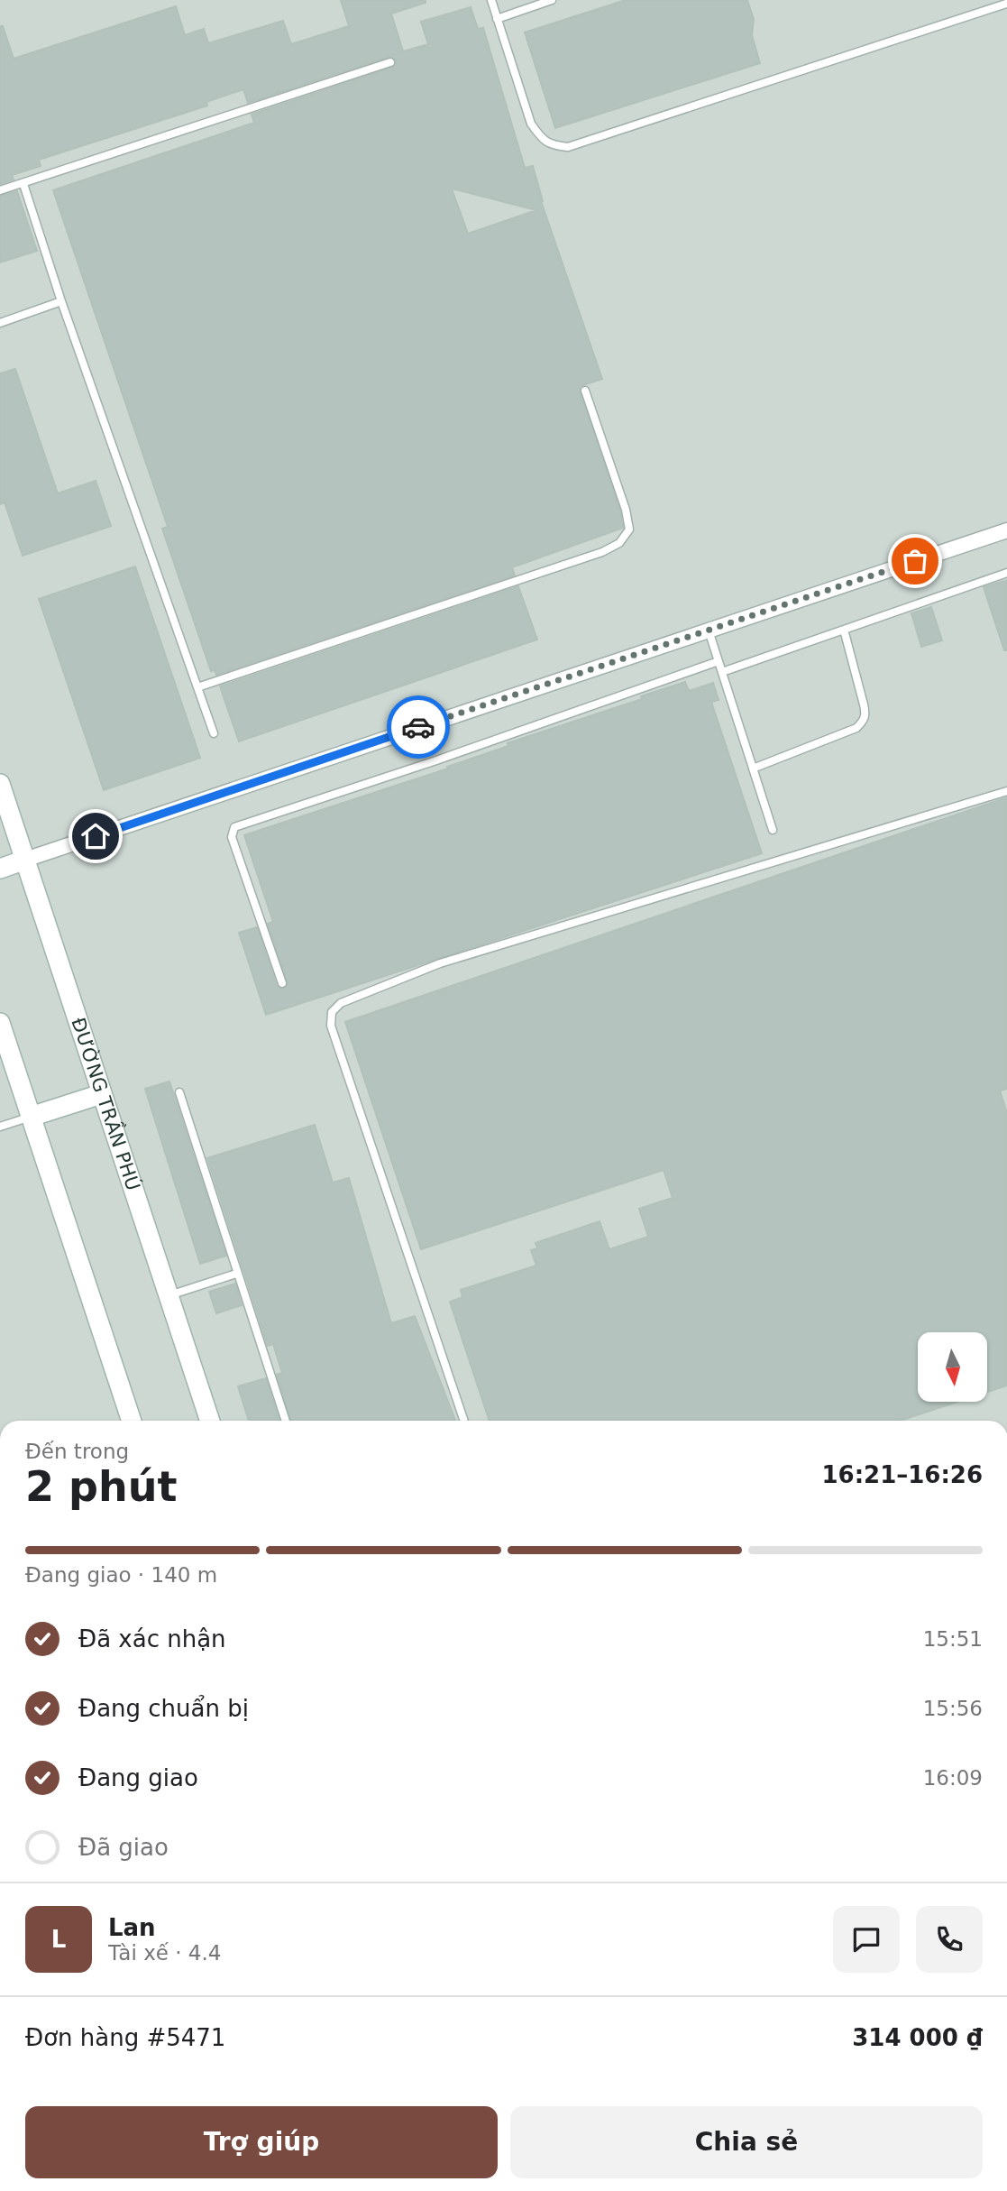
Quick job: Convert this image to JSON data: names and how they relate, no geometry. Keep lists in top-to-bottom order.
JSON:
{
  "streets": {
    "main road": ["ĐƯỜNG TRẦN PHÚ"]
  },
  "north": "bottom",
  "page": {
    "heading": ["2 phút", "Đến trong", "16:21–16:26"],
    "panel": [
      "Lan",
      "Tài xế · 4.4",
      "Đơn hàng #5471",
      "314 000 ₫"
    ],
    "bar": "Đang giao · 140 m",
    "list": [
      ["Đã xác nhận", "15:51"],
      ["Đang chuẩn bị", "15:56"],
      ["Đang giao", "16:09"],
      "Đã giao"
    ],
    "round": "L",
    "buttons": ["Trợ giúp", "Chia sẻ"]
  }
}
